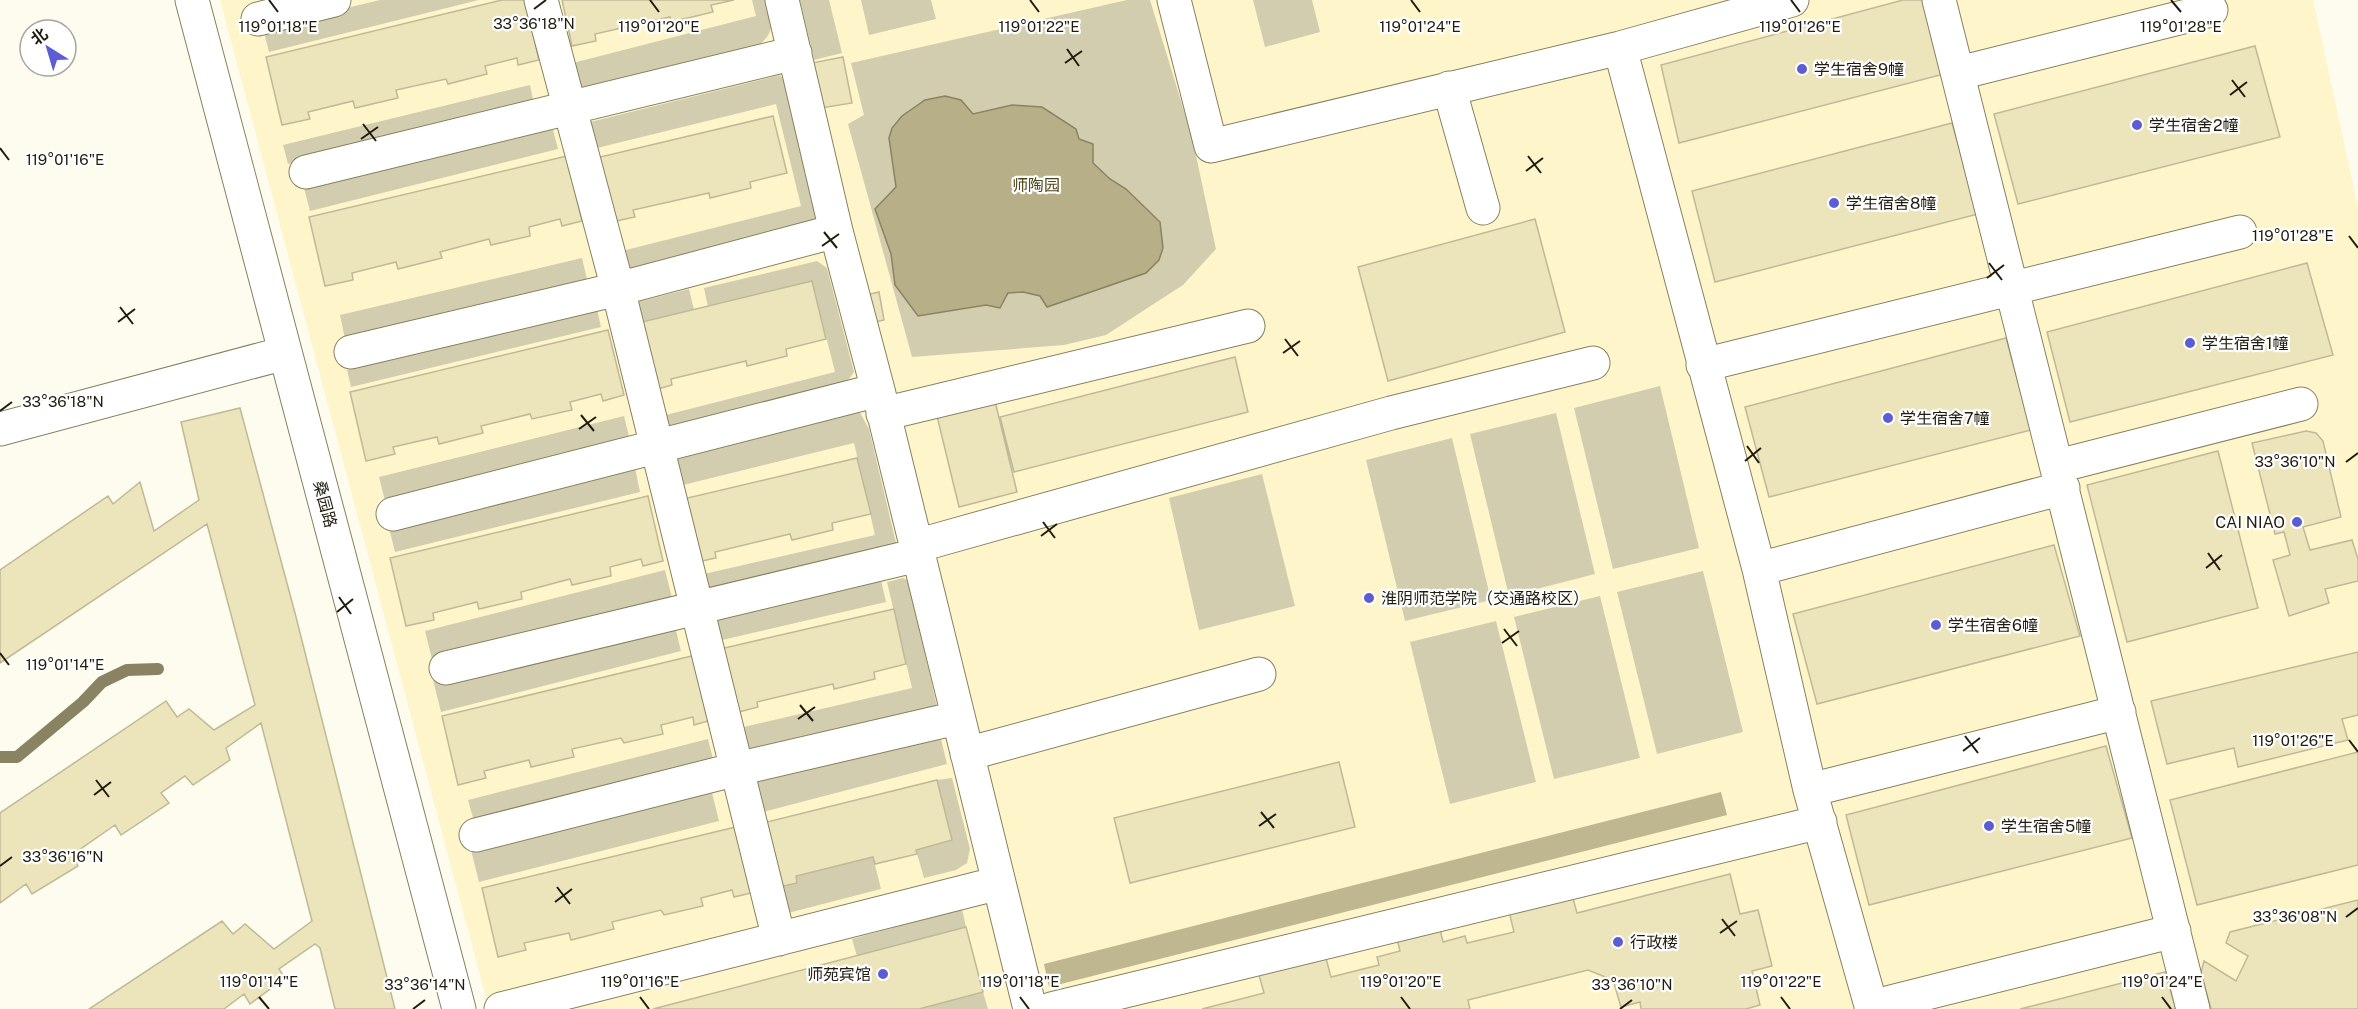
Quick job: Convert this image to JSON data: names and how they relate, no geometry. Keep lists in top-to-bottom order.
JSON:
{
  "streets": {
    "street": ["桑园路"]
  },
  "parks": ["师陶园"],
  "places": [
    "学生宿舍9幢",
    "学生宿舍2幢",
    "学生宿舍8幢",
    "学生宿舍1幢",
    "学生宿舍7幢",
    "CAI NIAO",
    "淮阴师范学院（交通路校区）",
    "学生宿舍6幢",
    "学生宿舍5幢",
    "行政楼",
    "师苑宾馆"
  ],
  "north": "top left",
  "coordinates": [
    "33°36'18\"N",
    "119°01'18\"E",
    "119°01'20\"E",
    "119°01'22\"E",
    "119°01'24\"E",
    "119°01'26\"E",
    "119°01'28\"E",
    "119°01'16\"E",
    "33°36'10\"N",
    "119°01'14\"E",
    "33°36'16\"N",
    "33°36'08\"N",
    "33°36'14\"N"
  ]
}
